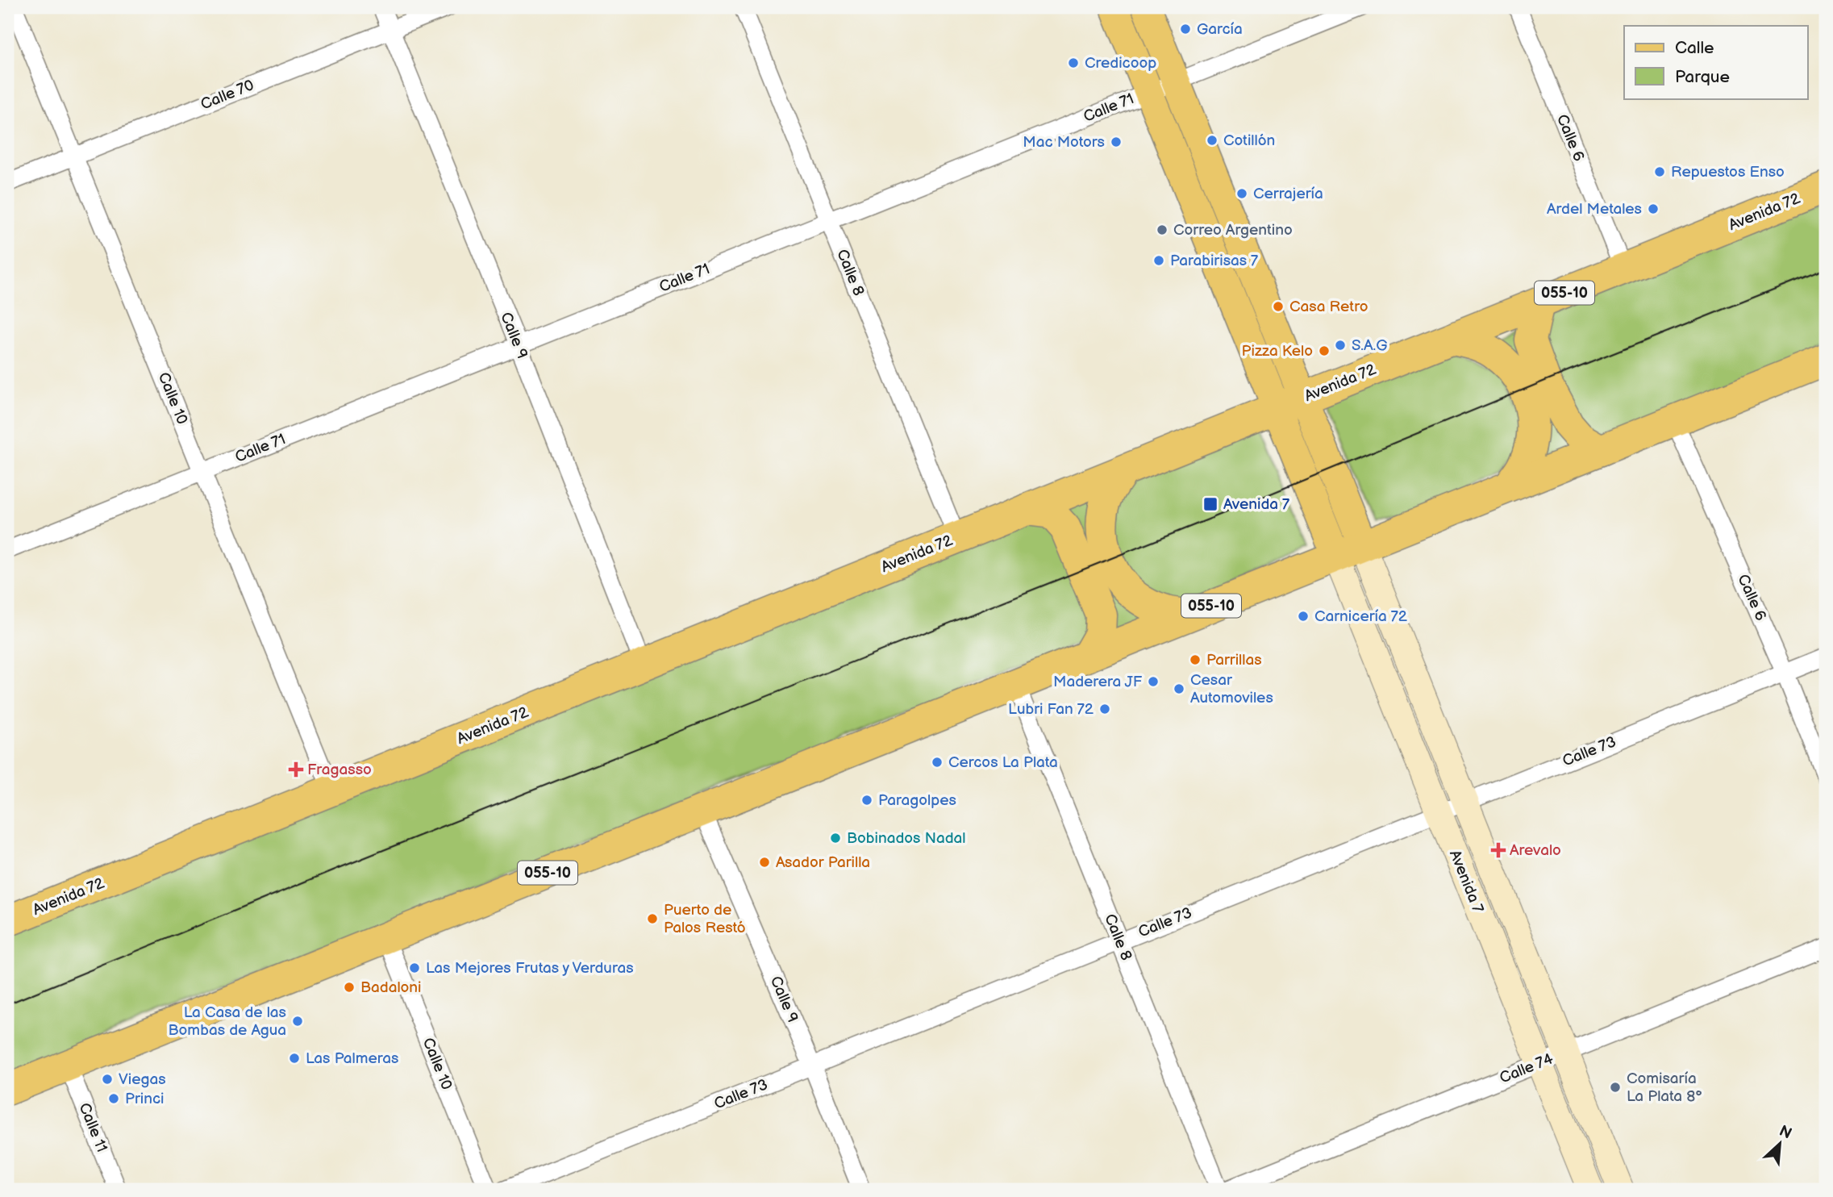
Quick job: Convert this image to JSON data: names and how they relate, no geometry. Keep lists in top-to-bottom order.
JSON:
{
  "streets": {
    "highway": ["Avenida 72", "055-10"],
    "main road": ["Avenida 7"],
    "street": [
      "Calle 70",
      "Calle 71",
      "Calle 6",
      "Calle 8",
      "Calle 9",
      "Calle 10",
      "Calle 73",
      "Calle 74",
      "Calle 11"
    ]
  },
  "crossings": [
    ["Calle 70", "Calle 9"],
    ["Calle 70", "Calle 10"],
    ["Calle 71", "Calle 8"],
    ["Calle 71", "Calle 9"],
    ["Calle 71", "Calle 10"],
    ["Calle 71", "Avenida 7"],
    ["Calle 6", "Avenida 72"],
    ["Calle 6", "055-10"],
    ["Calle 6", "Calle 73"],
    ["Avenida 72", "Calle 8"],
    ["Avenida 72", "Calle 9"],
    ["Avenida 72", "Calle 10"],
    ["Avenida 72", "Avenida 7"],
    ["Calle 8", "055-10"],
    ["Calle 8", "Calle 73"],
    ["055-10", "Calle 9"],
    ["055-10", "Calle 10"],
    ["055-10", "Avenida 7"],
    ["055-10", "Calle 11"],
    ["Calle 9", "Calle 73"],
    ["Calle 73", "Avenida 7"],
    ["Avenida 7", "Calle 74"]
  ],
  "places": {
    "other": [
      "García",
      "Credicoop",
      "Cotillón",
      "Mac Motors",
      "Repuestos Enso",
      "Cerrajería",
      "Ardel Metales",
      "Correo Argentino",
      "Parabirisas 7",
      "Casa Retro",
      "S.A.G",
      "Pizza Kelo",
      "Carnicería 72",
      "Parrillas",
      "Maderera JF",
      "Cesar Automoviles",
      "Lubri Fan 72",
      "Cercos La Plata",
      "Paragolpes",
      "Bobinados Nadal",
      "Asador Parilla",
      "Puerto de Palos Restó",
      "Las Mejores Frutas y Verduras",
      "Badaloni",
      "La Casa de las Bombas de Agua",
      "Las Palmeras",
      "Viegas",
      "Comisaría La Plata 8°",
      "Princi"
    ],
    "transit": ["Avenida 7"],
    "health": ["Fragasso", "Arevalo"]
  },
  "legend": ["Calle", "Parque"],
  "north": "top right"
}
